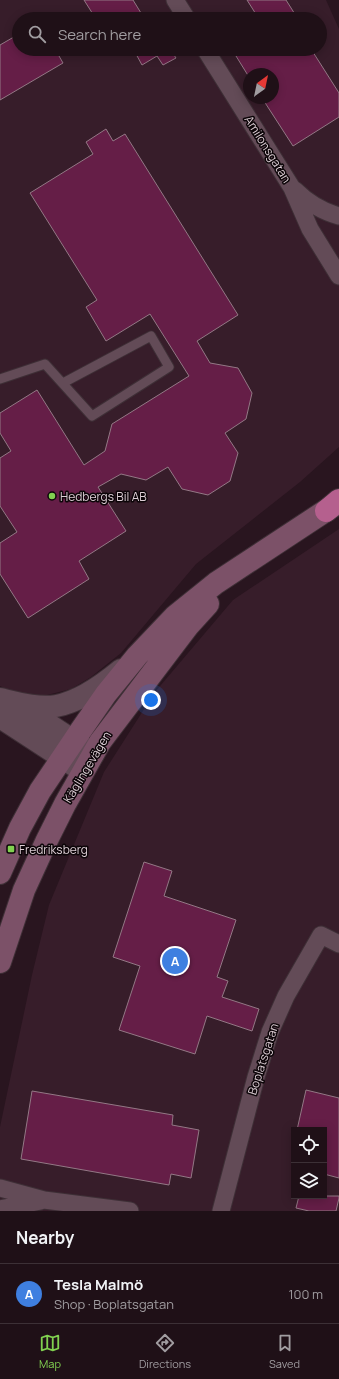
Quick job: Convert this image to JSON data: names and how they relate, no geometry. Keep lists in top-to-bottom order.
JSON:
{
  "streets": {
    "main road": ["Käglingevägen"],
    "street": ["Amilonsgatan", "Boplatsgatan"]
  },
  "places": {
    "other": ["Hedbergs Bil AB"],
    "transit": ["Fredriksberg"]
  },
  "north": "top right",
  "page": {
    "search": "Search here",
    "pins": "A",
    "heading": "Nearby",
    "list": [
      {
        "mark": "A",
        "name": "Tesla Malmö",
        "note": "Shop · Boplatsgatan",
        "value": "100 m"
      }
    ],
    "nav": ["Map", "Directions", "Saved"]
  }
}
